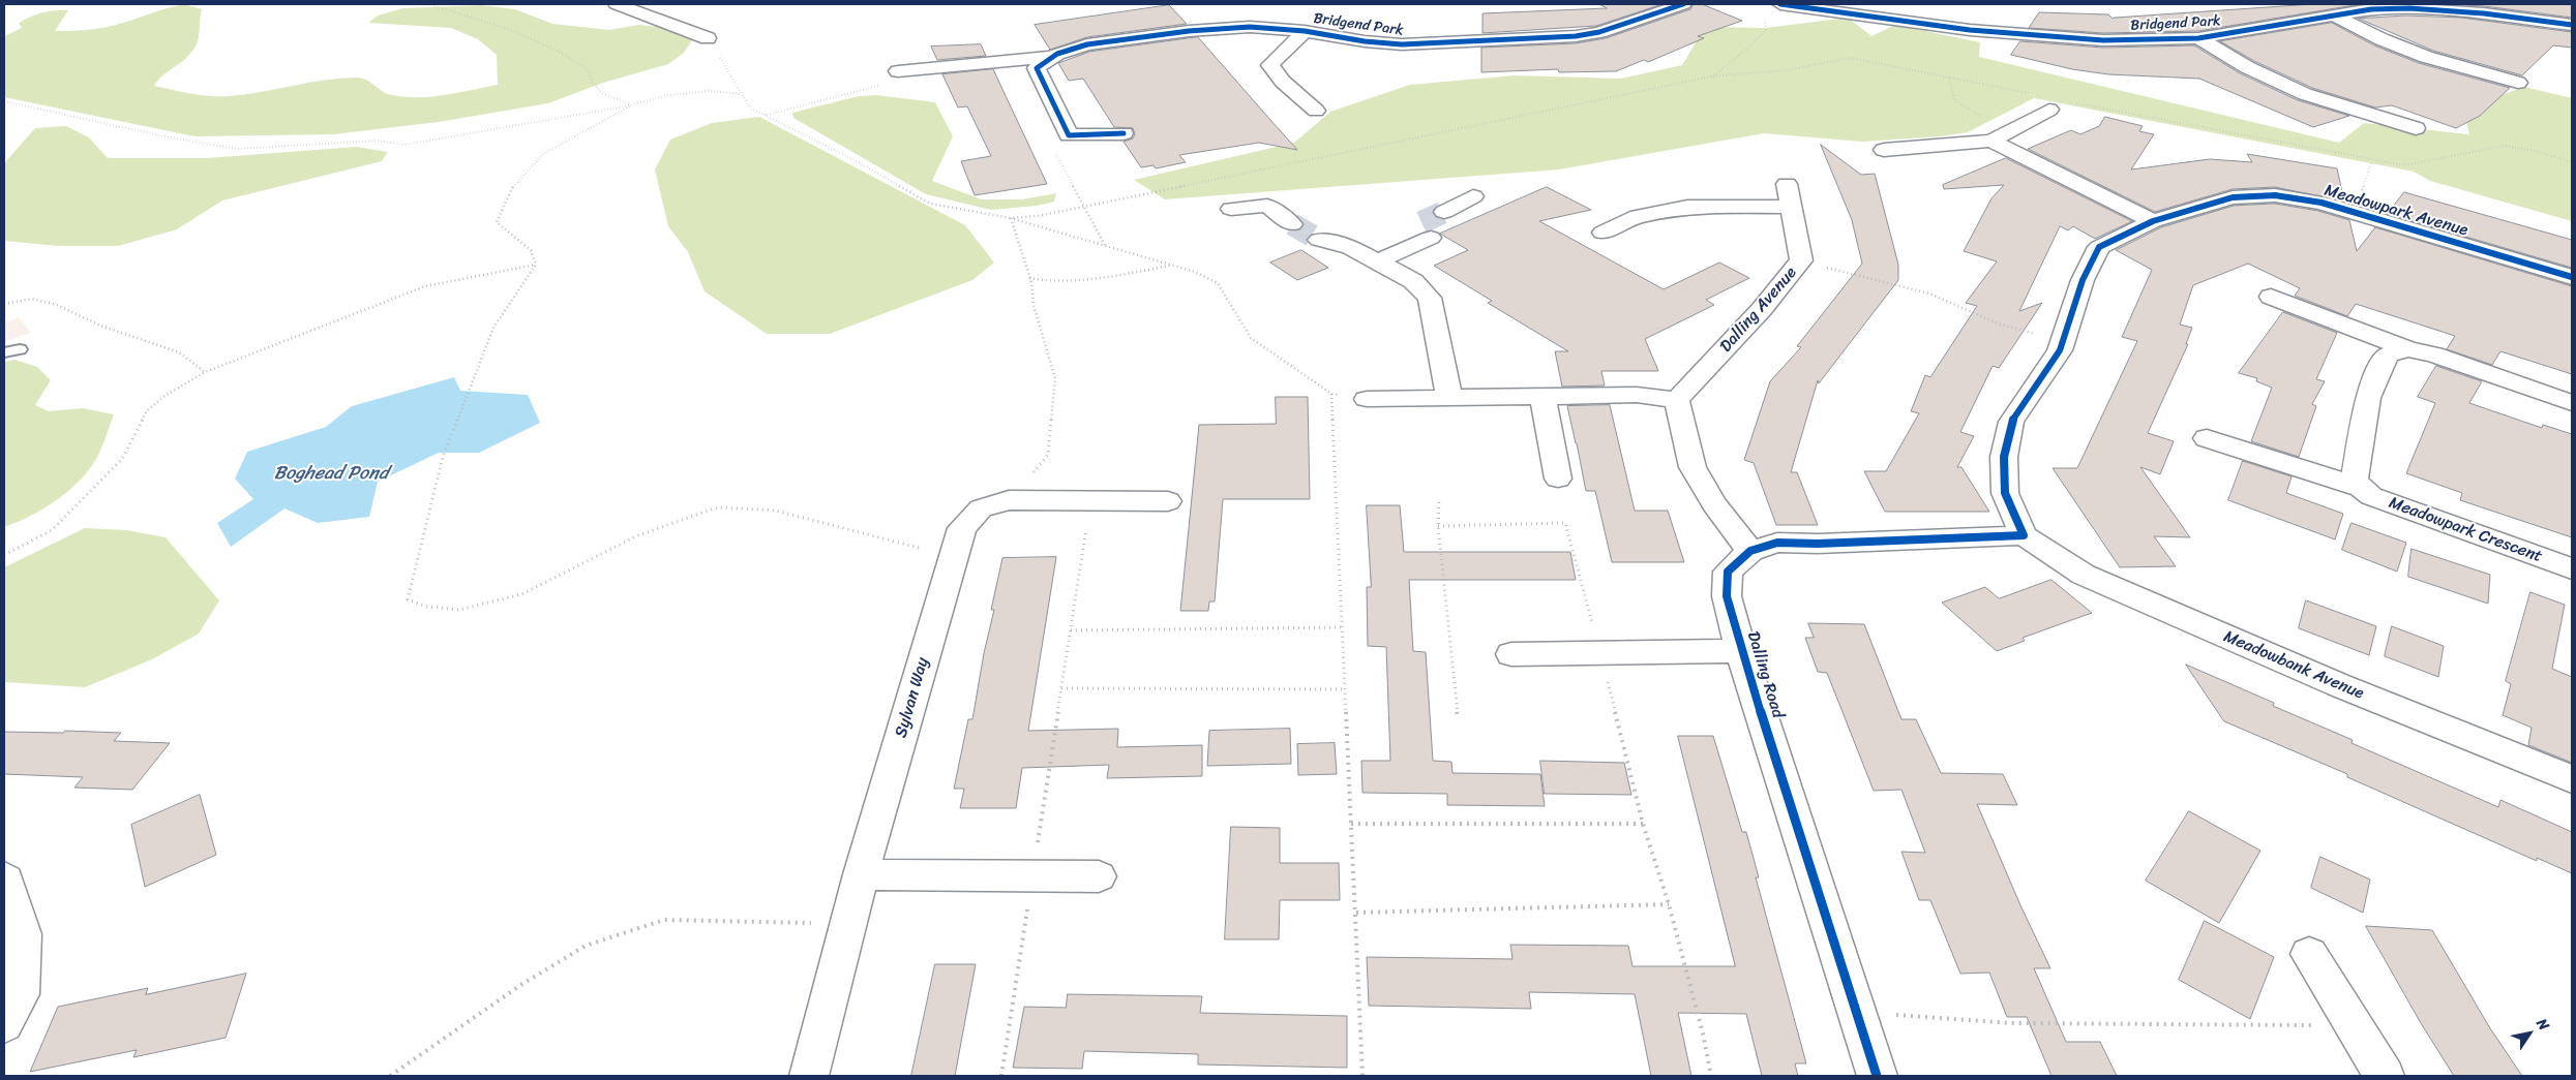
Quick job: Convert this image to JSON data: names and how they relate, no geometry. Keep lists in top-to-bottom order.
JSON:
{
  "streets": {
    "street": [
      "Bridgend Park",
      "Meadowpark Avenue",
      "Dalling Avenue",
      "Meadowpark Crescent",
      "Meadowbank Avenue",
      "Dalling Road",
      "Sylvan Way"
    ]
  },
  "crossings": [
    ["Meadowpark Avenue", "Meadowbank Avenue"],
    ["Meadowpark Avenue", "Dalling Road"],
    ["Meadowbank Avenue", "Dalling Road"]
  ],
  "water": ["Boghead Pond"],
  "north": "top right"
}
